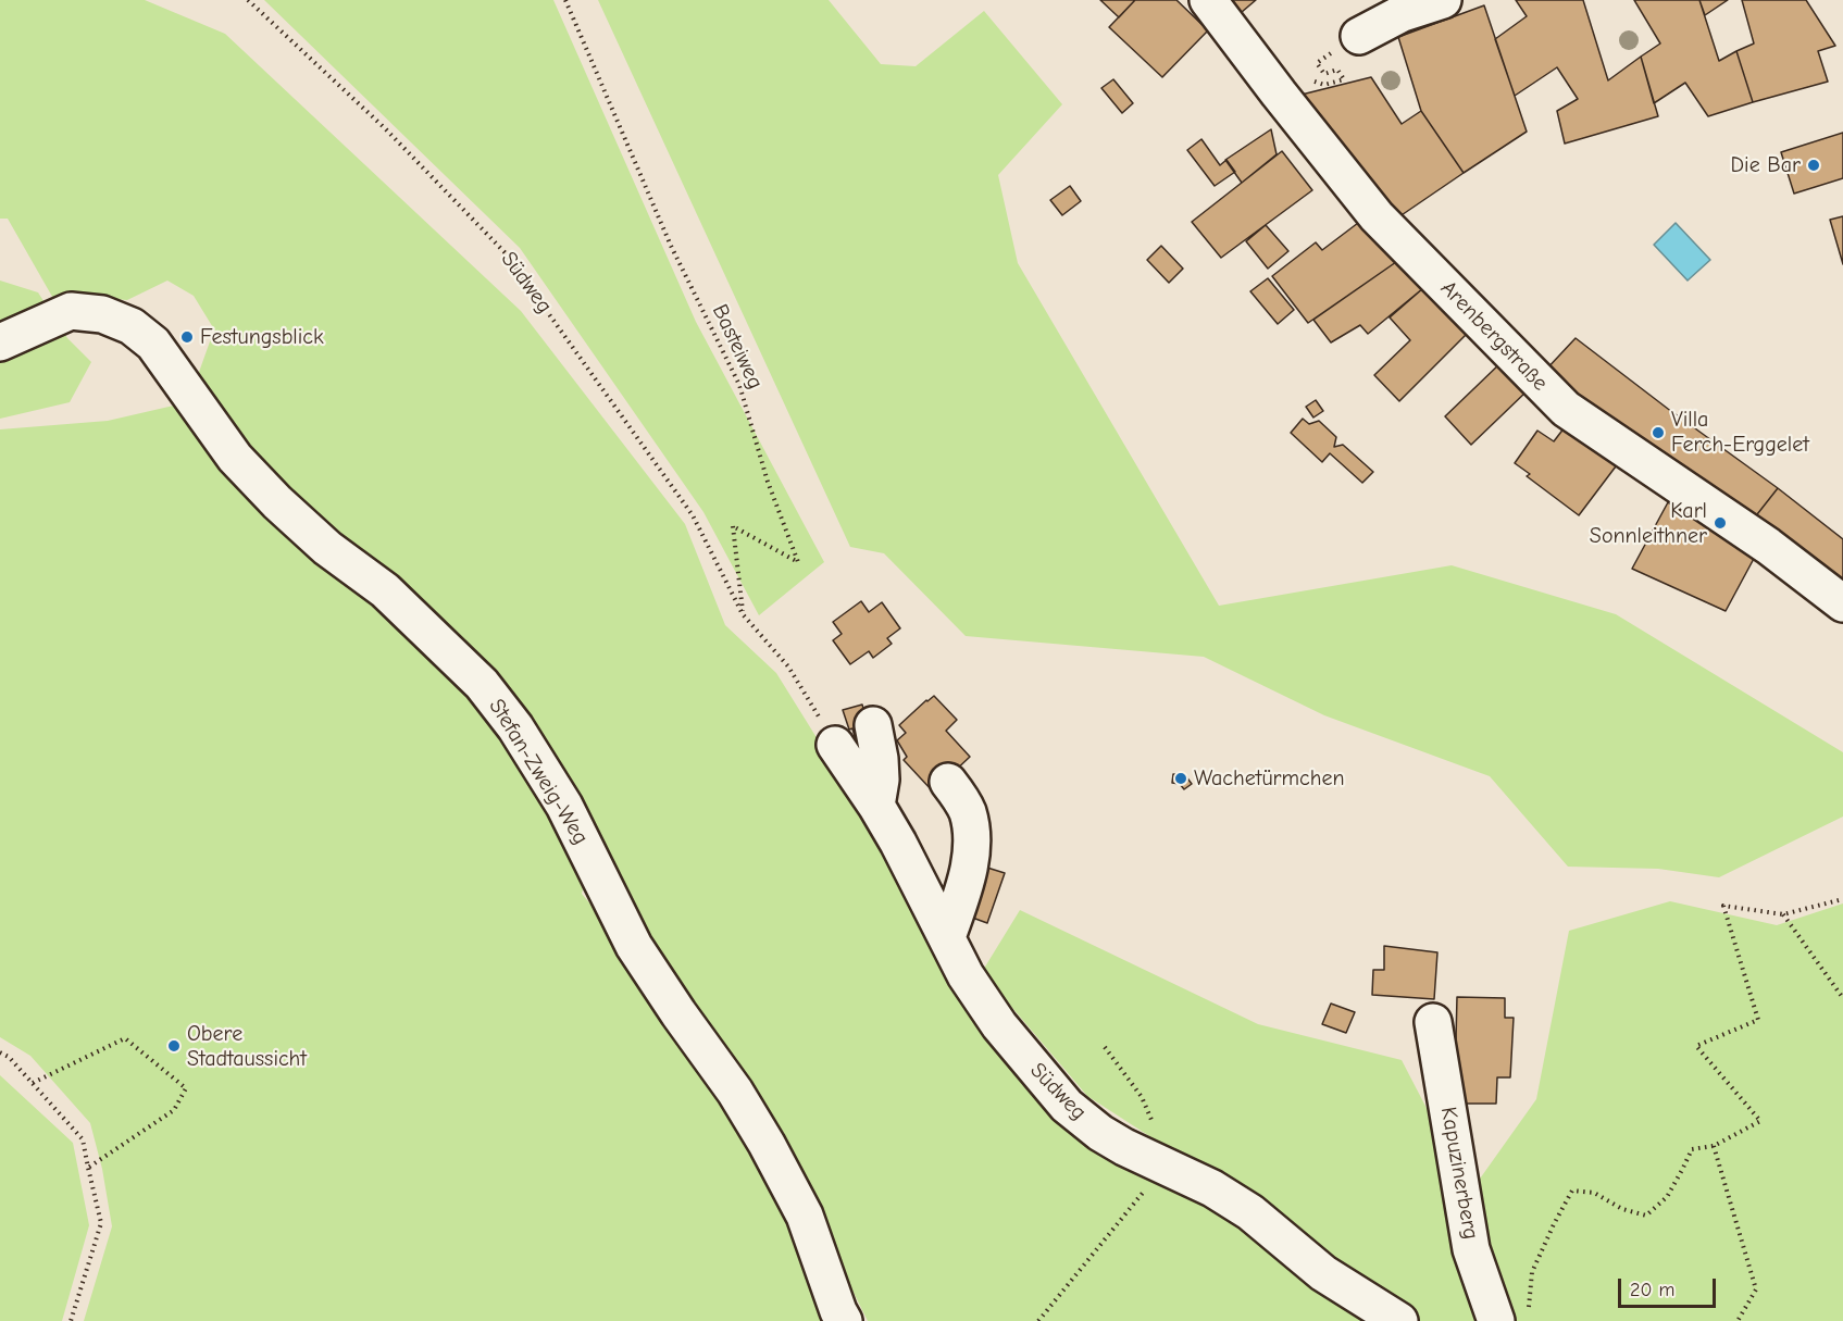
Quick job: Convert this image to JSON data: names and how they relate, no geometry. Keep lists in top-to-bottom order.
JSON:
{
  "streets": {
    "street": [
      "Südweg",
      "Arenbergstraße",
      "Stefan-Zweig-Weg",
      "Kapuzinerberg"
    ],
    "path": ["Basteiweg"]
  },
  "crossings": [
    ["Südweg", "Basteiweg"]
  ],
  "places": [
    "Die Bar",
    "Festungsblick",
    "Villa Ferch-Erggelet",
    "Karl Sonnleithner",
    "Wachetürmchen",
    "Obere Stadtaussicht"
  ],
  "scale_bar": "20 m"
}
